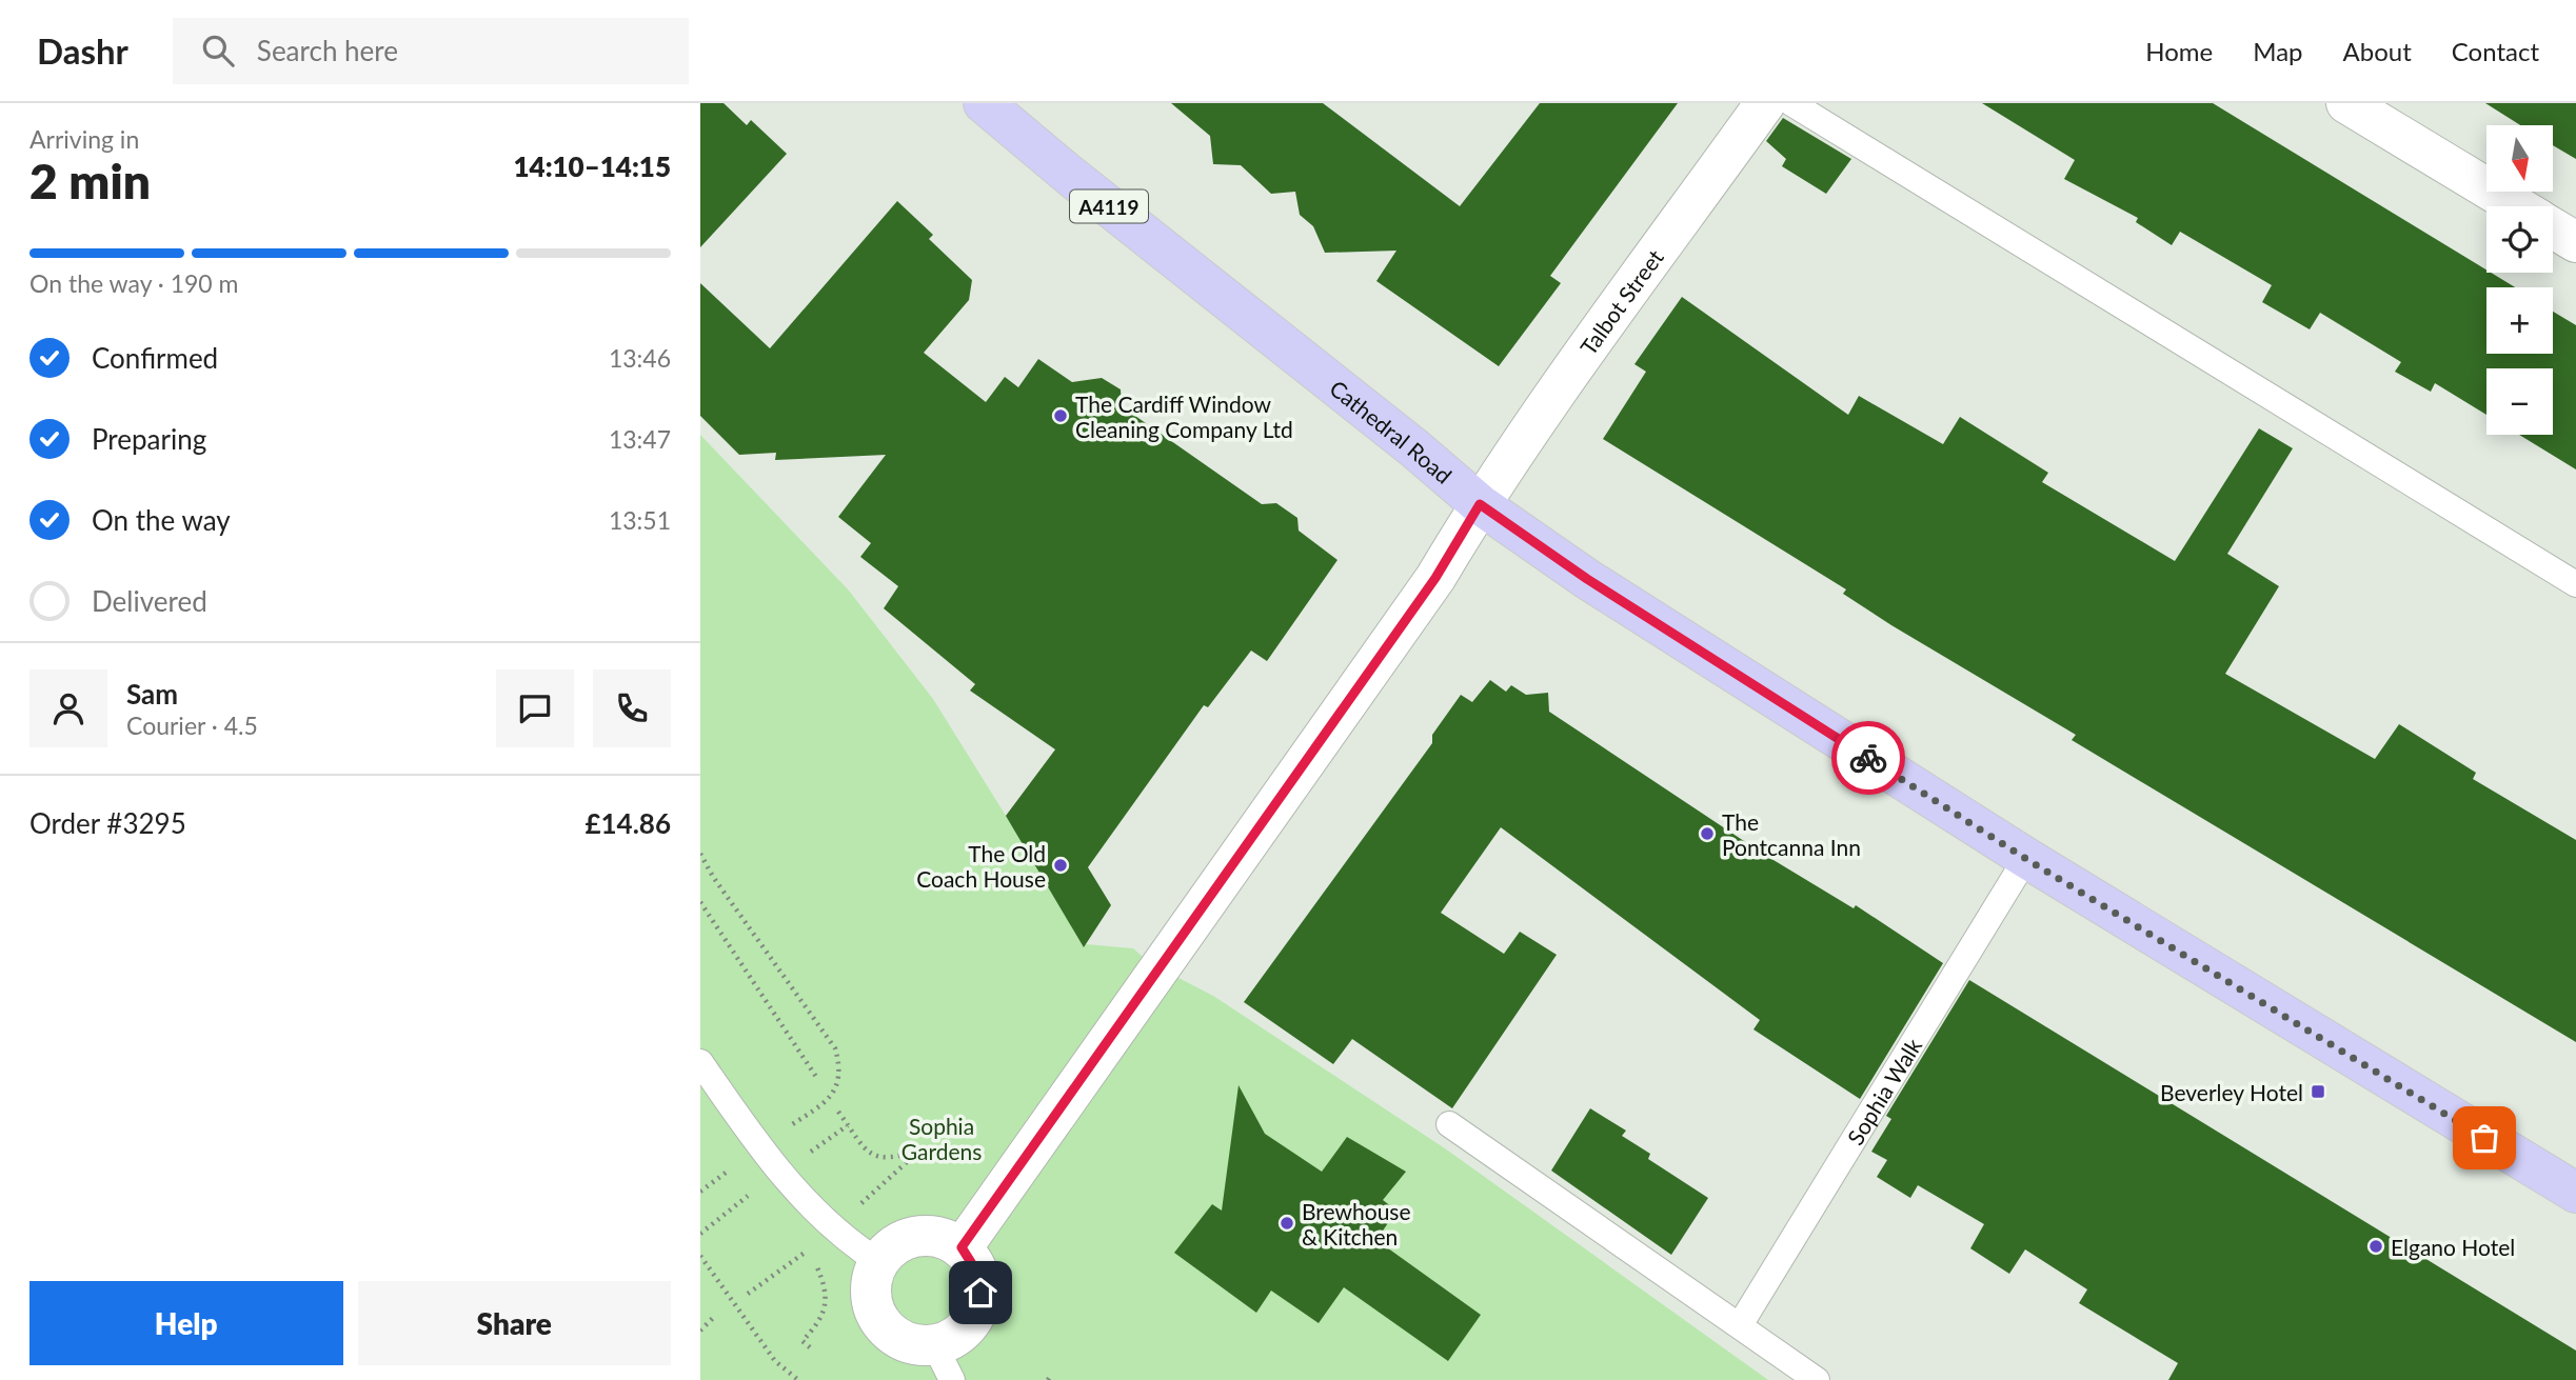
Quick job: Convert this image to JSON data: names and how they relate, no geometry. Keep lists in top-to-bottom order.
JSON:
{
  "streets": {
    "main road": ["A4119", "Cathedral Road"],
    "street": ["Talbot Street"],
    "lane": ["Sophia Walk"]
  },
  "crossings": [
    ["Talbot Street", "Cathedral Road"],
    ["Cathedral Road", "Sophia Walk"]
  ],
  "parks": ["Sophia Gardens"],
  "places": {
    "other": [
      "The Cardiff Window Cleaning Company Ltd",
      "The Pontcanna Inn",
      "The Old Coach House",
      "Brewhouse & Kitchen",
      "Elgano Hotel"
    ],
    "transit": ["Beverley Hotel"]
  },
  "north": "bottom",
  "page": {
    "header": "Dashr",
    "search": "Search here",
    "nav": [
      "Home",
      "Map",
      "About",
      "Contact"
    ],
    "heading": ["2 min", "Arriving in", "14:10–14:15"],
    "panel": [
      "Sam",
      "Courier · 4.5",
      "Order #3295",
      "£14.86"
    ],
    "map_buttons": ["+", "−"],
    "bar": "On the way · 190 m",
    "list": [
      ["Confirmed", "13:46"],
      ["Preparing", "13:47"],
      ["On the way", "13:51"],
      "Delivered"
    ],
    "buttons": ["Help", "Share"]
  }
}
